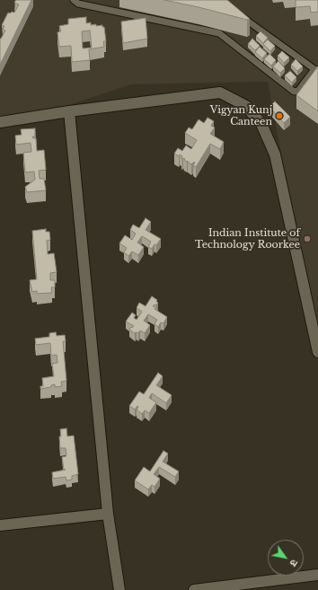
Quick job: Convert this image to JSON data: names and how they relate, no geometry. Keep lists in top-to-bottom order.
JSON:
{
  "places": ["Vigyan Kunj Canteen", "Indian Institute of Technology Roorkee"],
  "north": "bottom right"
}
